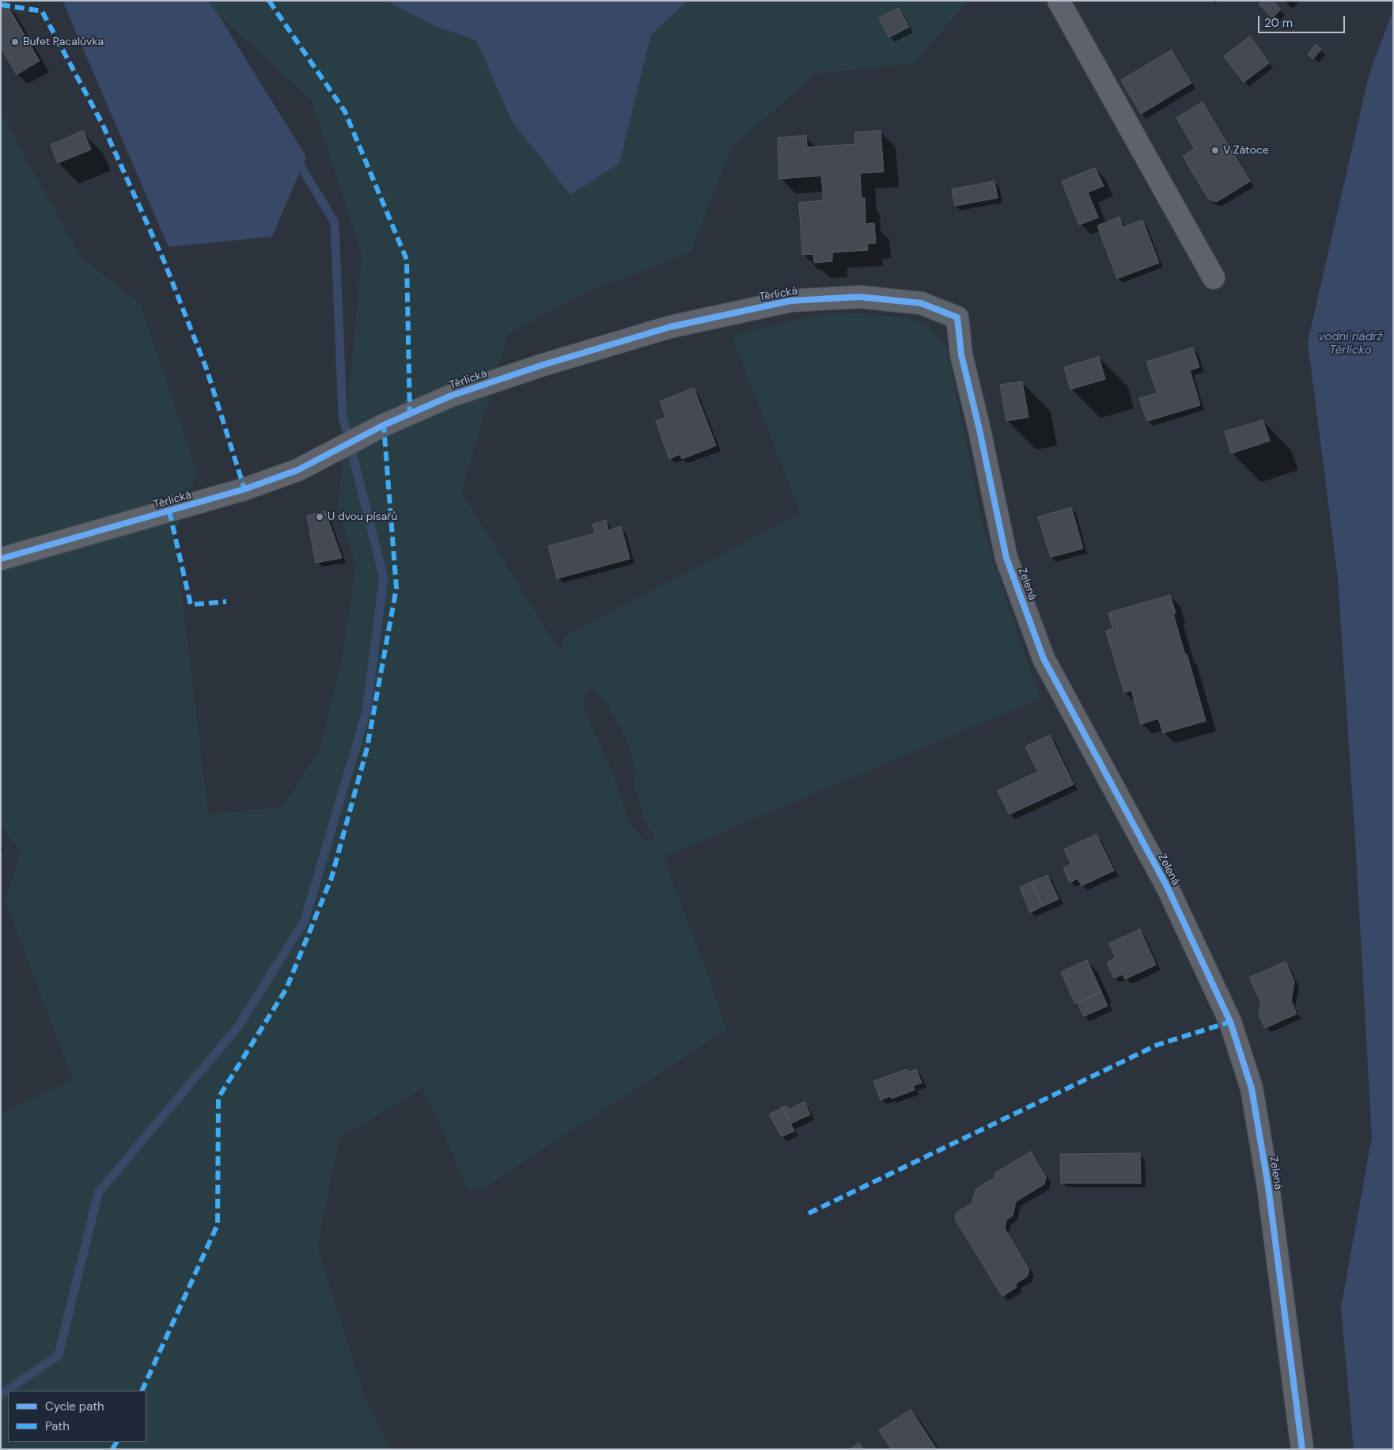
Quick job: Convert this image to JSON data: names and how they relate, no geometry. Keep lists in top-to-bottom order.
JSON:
{
  "streets": {
    "street": ["Těrlická", "Zelená"]
  },
  "crossings": [
    ["Těrlická", "Zelená"]
  ],
  "water": ["vodní nádrž Těrlicko"],
  "places": ["Bufet Pacalůvka", "V Zátoce", "U dvou písařů"],
  "legend": ["Cycle path", "Path"],
  "scale_bar": "20 m"
}
